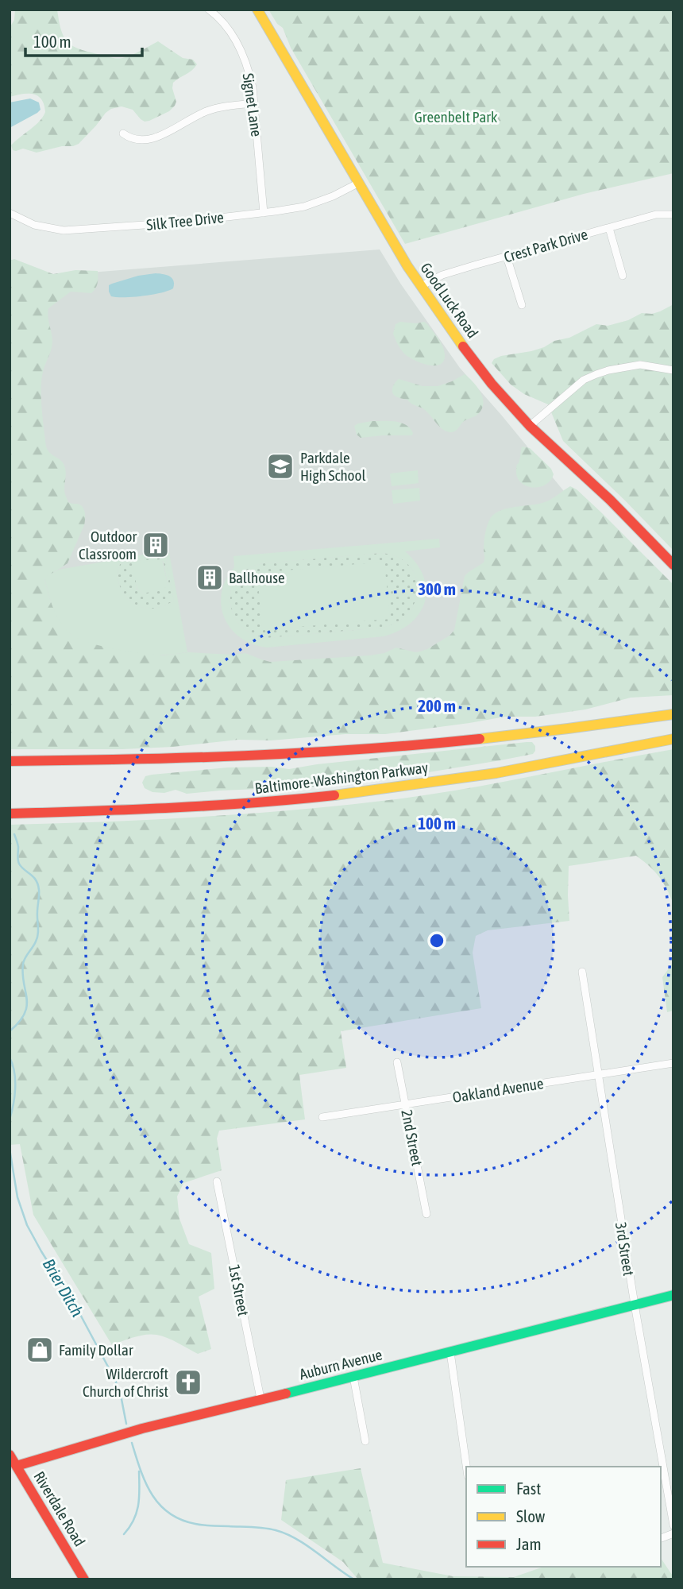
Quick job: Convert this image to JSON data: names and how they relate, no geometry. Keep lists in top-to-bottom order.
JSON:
{
  "streets": {
    "main road": [
      "Good Luck Road",
      "Baltimore-Washington Parkway",
      "Auburn Avenue",
      "Riverdale Road"
    ],
    "street": [
      "Signet Lane",
      "Silk Tree Drive",
      "Crest Park Drive",
      "Oakland Avenue",
      "2nd Street",
      "3rd Street",
      "1st Street"
    ]
  },
  "crossings": [
    ["Signet Lane", "Silk Tree Drive"],
    ["Silk Tree Drive", "Good Luck Road"],
    ["Crest Park Drive", "Good Luck Road"],
    ["Oakland Avenue", "2nd Street"],
    ["Oakland Avenue", "3rd Street"],
    ["3rd Street", "Auburn Avenue"],
    ["1st Street", "Auburn Avenue"],
    ["Auburn Avenue", "Riverdale Road"]
  ],
  "water": ["Brier Ditch"],
  "parks": ["Greenbelt Park"],
  "places": {
    "school or university": ["Parkdale High School"],
    "building": ["Outdoor Classroom", "Ballhouse"],
    "shop": ["Family Dollar"],
    "church": ["Wildercroft Church of Christ"]
  },
  "legend": ["Fast", "Slow", "Jam"],
  "scale_bar": "100 m",
  "rings": ["300 m", "200 m", "100 m"]
}
